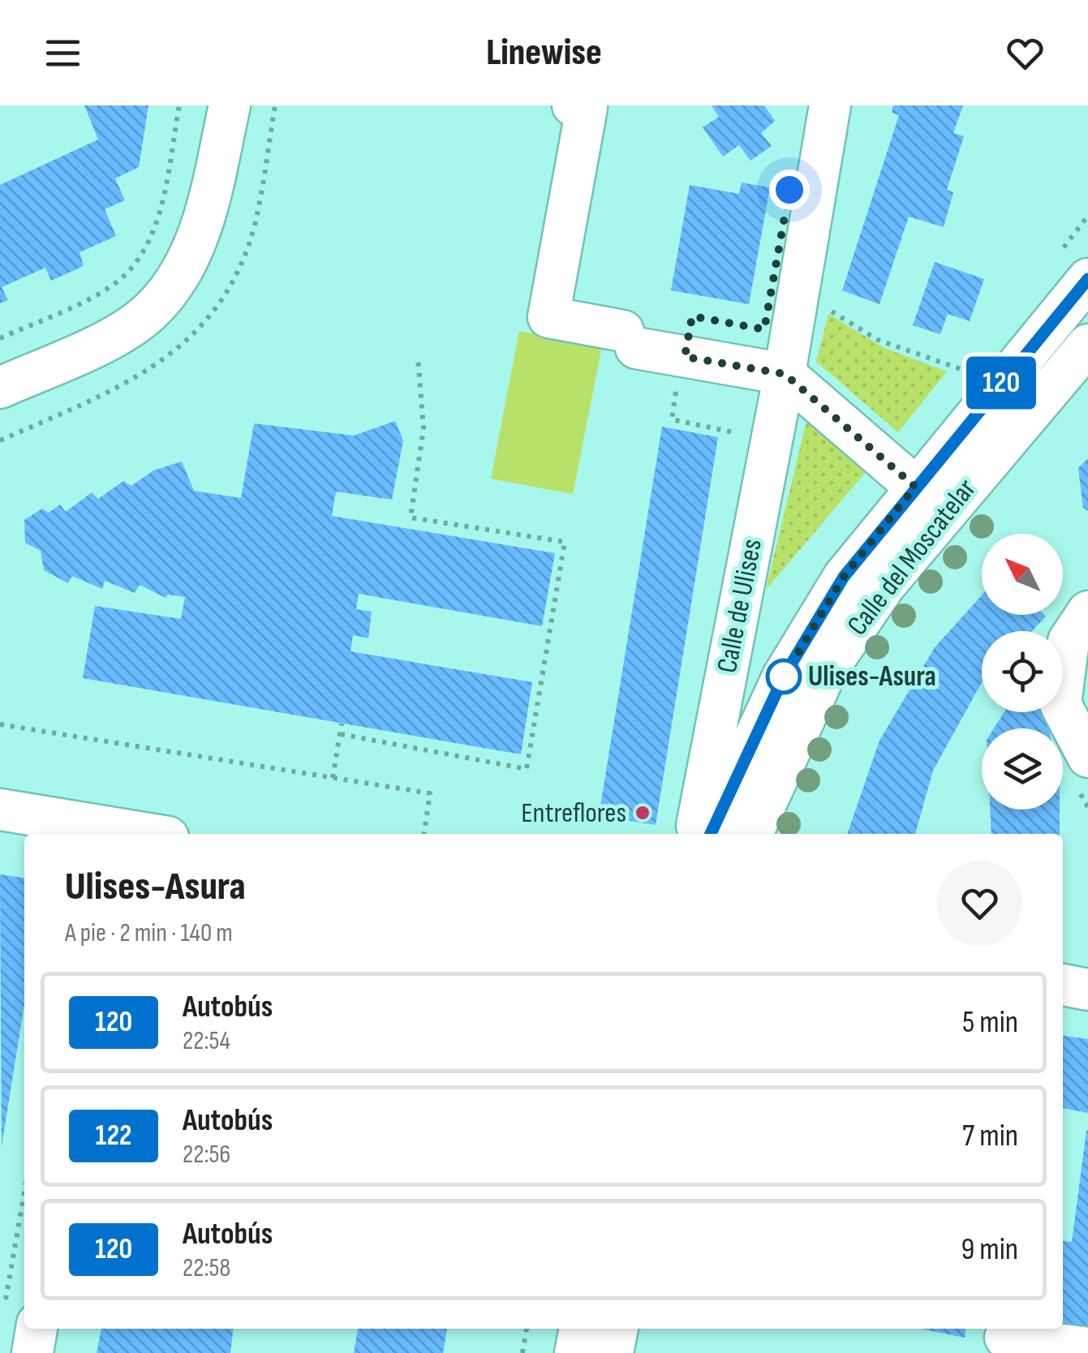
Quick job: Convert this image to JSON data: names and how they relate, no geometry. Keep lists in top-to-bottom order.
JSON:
{
  "streets": {
    "street": ["Calle del Moscatelar", "Calle de Ulises"]
  },
  "places": ["Ulises-Asura", "Entreflores"],
  "lines": ["bus line 120"],
  "north": "top left",
  "page": {
    "header": "Linewise",
    "on_map": "120",
    "heading": ["Ulises-Asura", "A pie · 2 min · 140 m"],
    "list": [
      {
        "mark": "120",
        "name": "Autobús",
        "note": "22:54",
        "value": "5 min"
      },
      {
        "mark": "122",
        "name": "Autobús",
        "note": "22:56",
        "value": "7 min"
      },
      {
        "mark": "120",
        "name": "Autobús",
        "note": "22:58",
        "value": "9 min"
      }
    ]
  }
}
